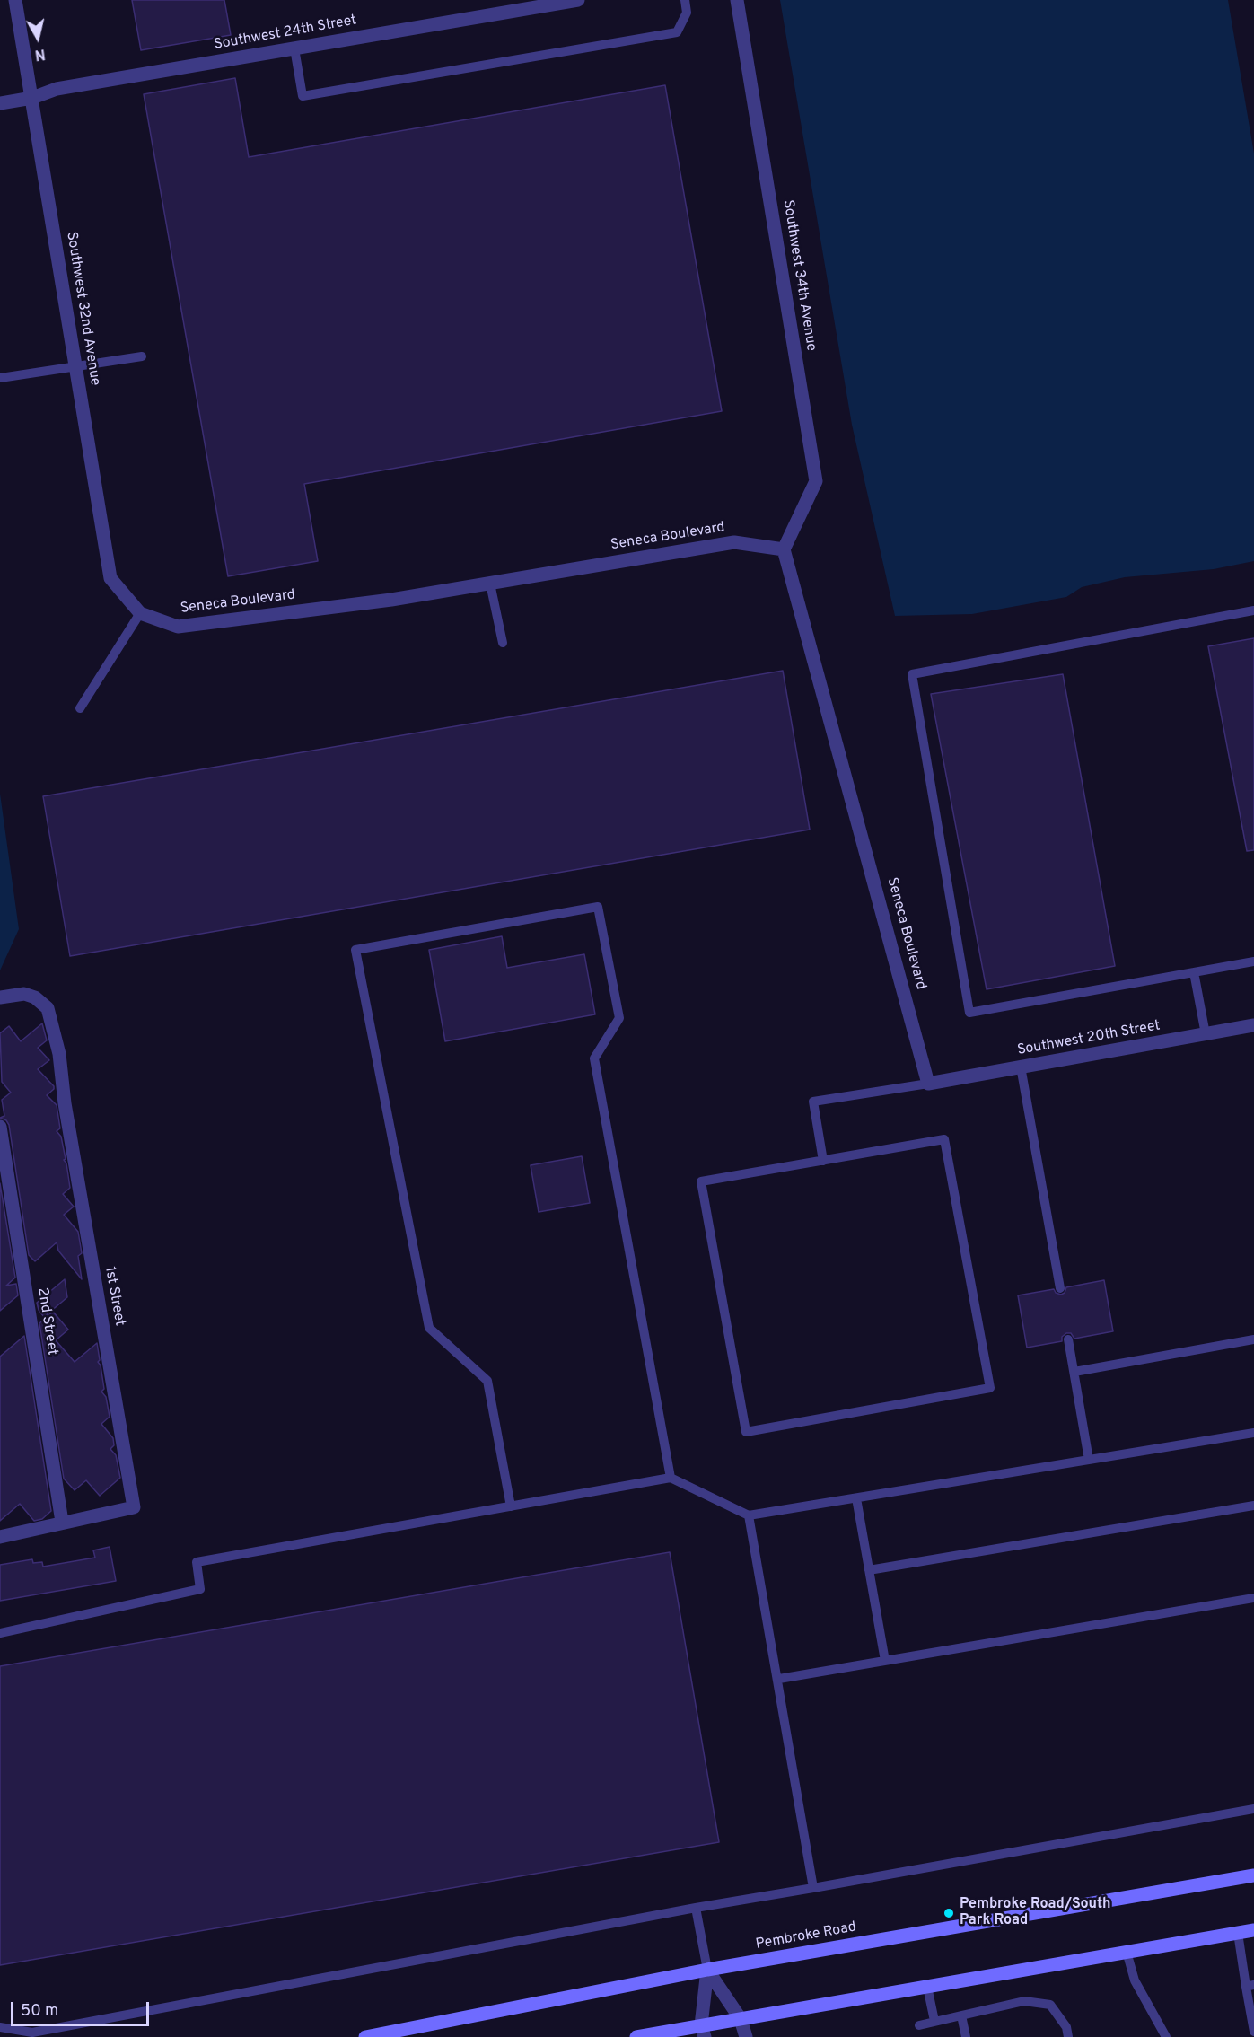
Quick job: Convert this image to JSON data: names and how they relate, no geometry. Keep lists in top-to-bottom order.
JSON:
{
  "streets": {
    "main road": ["Pembroke Road"],
    "street": [
      "Southwest 24th Street",
      "Southwest 34th Avenue",
      "Southwest 32nd Avenue",
      "Seneca Boulevard",
      "Southwest 20th Street",
      "1st Street",
      "2nd Street"
    ]
  },
  "crossings": [
    ["Southwest 24th Street", "Southwest 32nd Avenue"],
    ["Southwest 34th Avenue", "Seneca Boulevard"],
    ["Southwest 32nd Avenue", "Seneca Boulevard"],
    ["Seneca Boulevard", "Southwest 20th Street"],
    ["1st Street", "2nd Street"]
  ],
  "places": ["Pembroke Road/South Park Road"],
  "scale_bar": "50 m",
  "north": "bottom"
}
